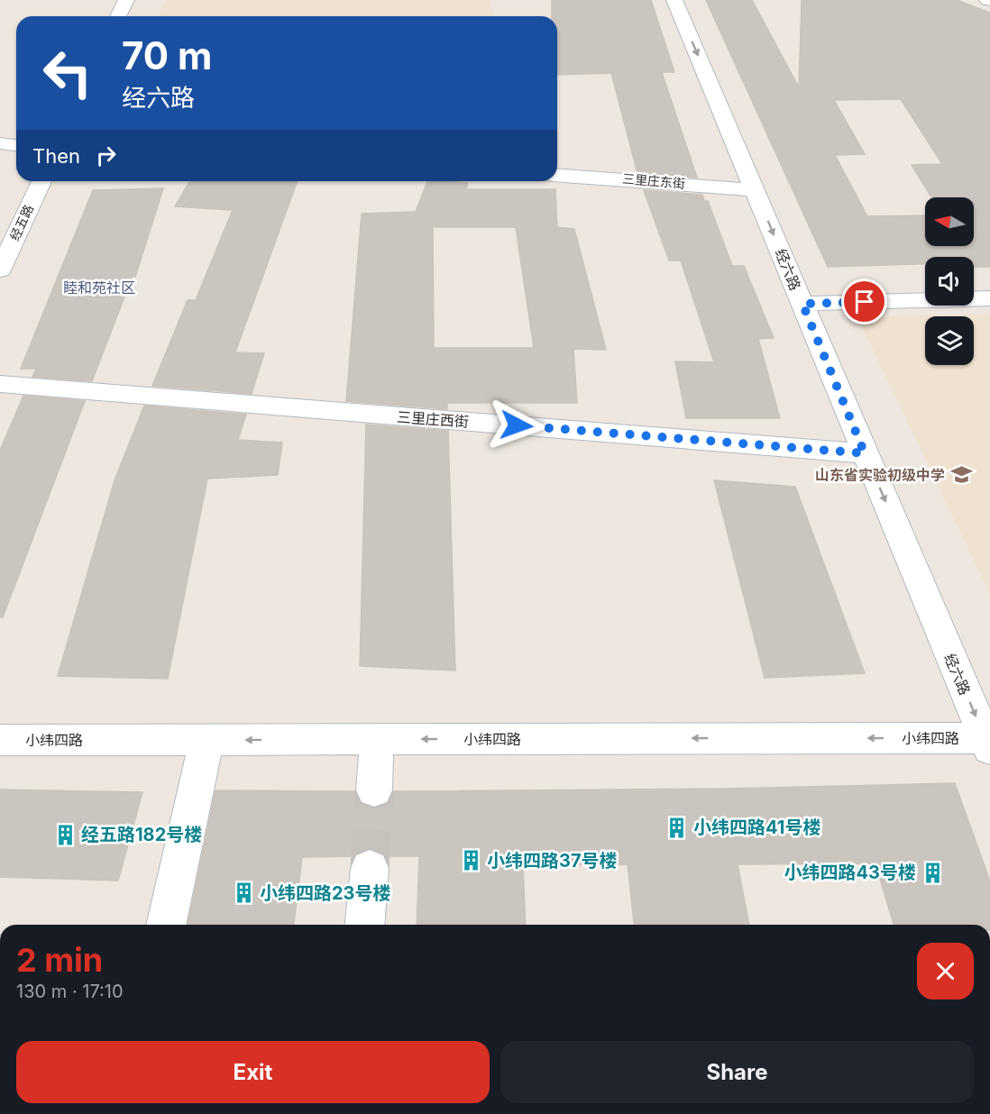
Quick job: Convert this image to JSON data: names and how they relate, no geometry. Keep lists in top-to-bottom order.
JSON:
{
  "streets": {
    "street": [
      "三里庄东街",
      "经五路",
      "经六路",
      "三里庄西街",
      "小纬四路"
    ]
  },
  "crossings": [
    ["三里庄东街", "经六路"],
    ["经六路", "三里庄西街"],
    ["经六路", "小纬四路"]
  ],
  "one_way": ["经六路", "小纬四路"],
  "districts": ["睦和苑社区"],
  "places": {
    "school or university": ["山东省实验初级中学"],
    "building": [
      "小纬四路41号楼",
      "经五路182号楼",
      "小纬四路37号楼",
      "小纬四路43号楼",
      "小纬四路23号楼"
    ]
  },
  "north": "left",
  "page": {
    "turn": ["70 m", "经六路"],
    "then": "Then",
    "heading": ["2 min", "130 m · 17:10"],
    "buttons": ["Exit", "Share"]
  }
}
